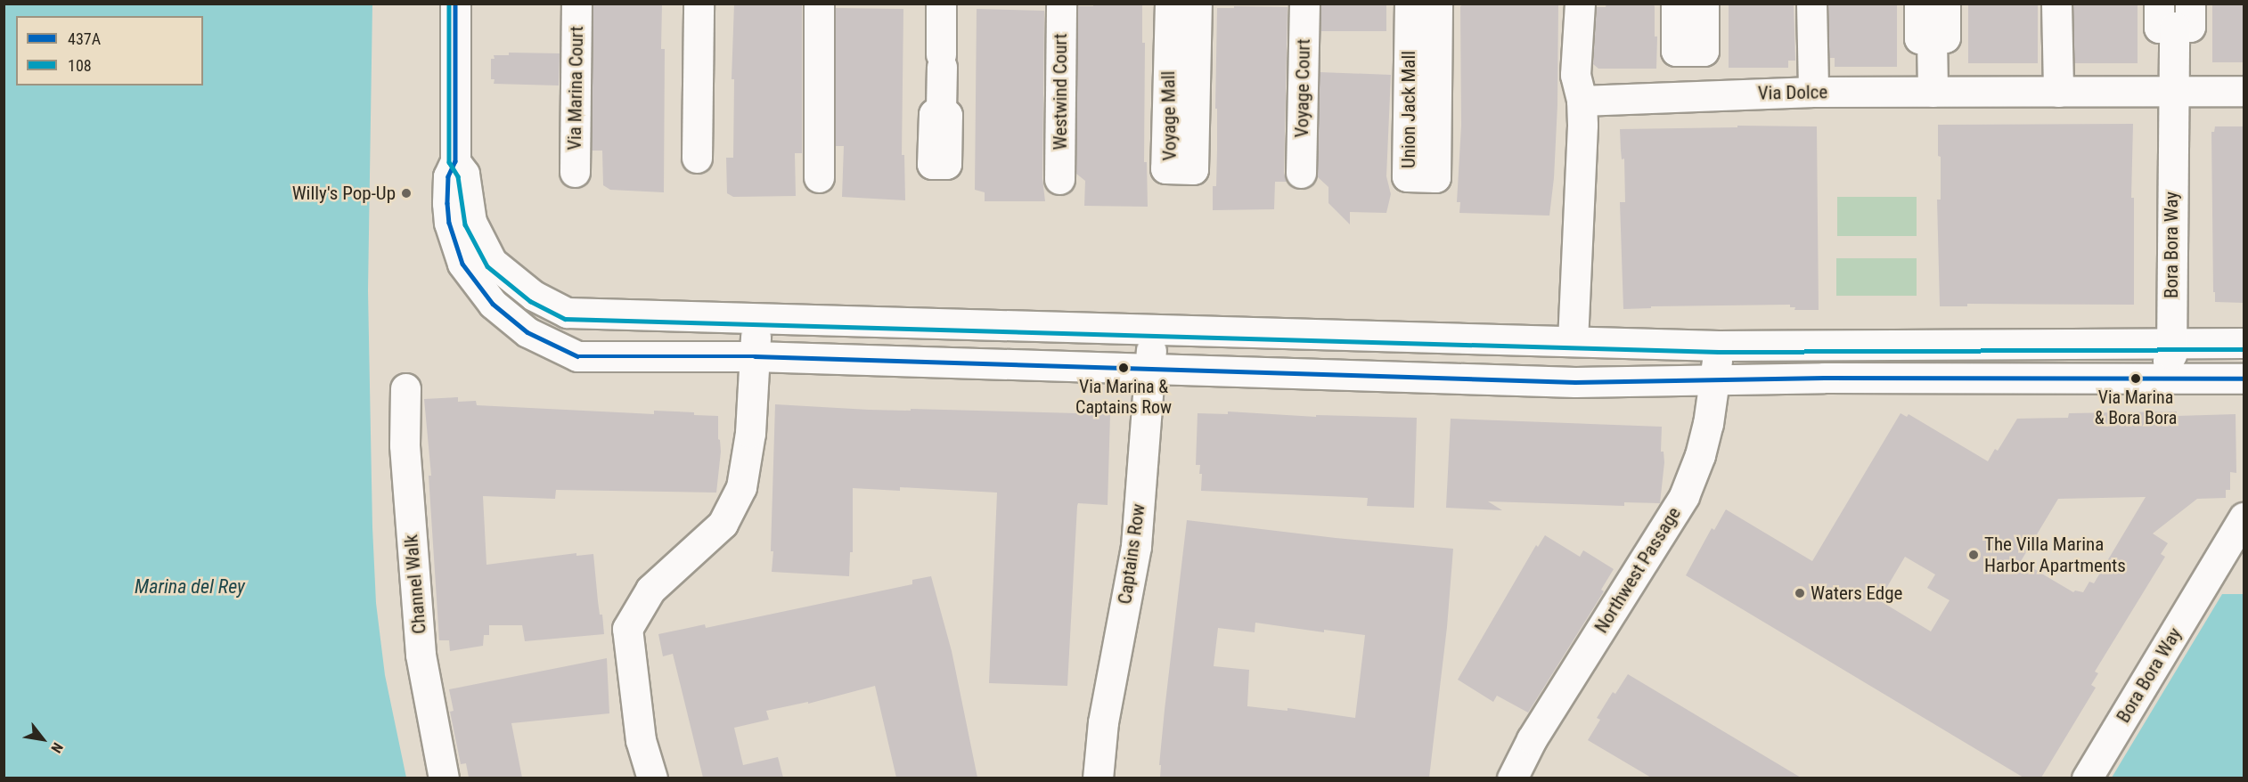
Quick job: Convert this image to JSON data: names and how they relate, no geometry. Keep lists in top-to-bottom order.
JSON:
{
  "streets": {
    "street": [
      "Via Marina Court",
      "Voyage Court",
      "Westwind Court",
      "Via Dolce",
      "Union Jack Mall",
      "Voyage Mall",
      "Bora Bora Way",
      "Captains Row",
      "Northwest Passage",
      "Channel Walk"
    ]
  },
  "crossings": [
    ["Via Dolce", "Bora Bora Way"]
  ],
  "water": ["Marina del Rey"],
  "places": [
    "Willy's Pop-Up",
    "Via Marina & Captains Row",
    "Via Marina & Bora Bora",
    "The Villa Marina Harbor Apartments",
    "Waters Edge"
  ],
  "lines": ["transit line 437A", "transit line 108"],
  "legend": ["437A", "108"],
  "north": "bottom right"
}
